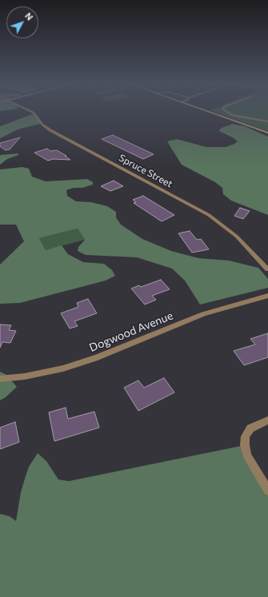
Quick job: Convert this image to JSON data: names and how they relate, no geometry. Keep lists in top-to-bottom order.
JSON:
{
  "streets": {
    "street": ["Spruce Street", "Dogwood Avenue"]
  },
  "north": "top right"
}
